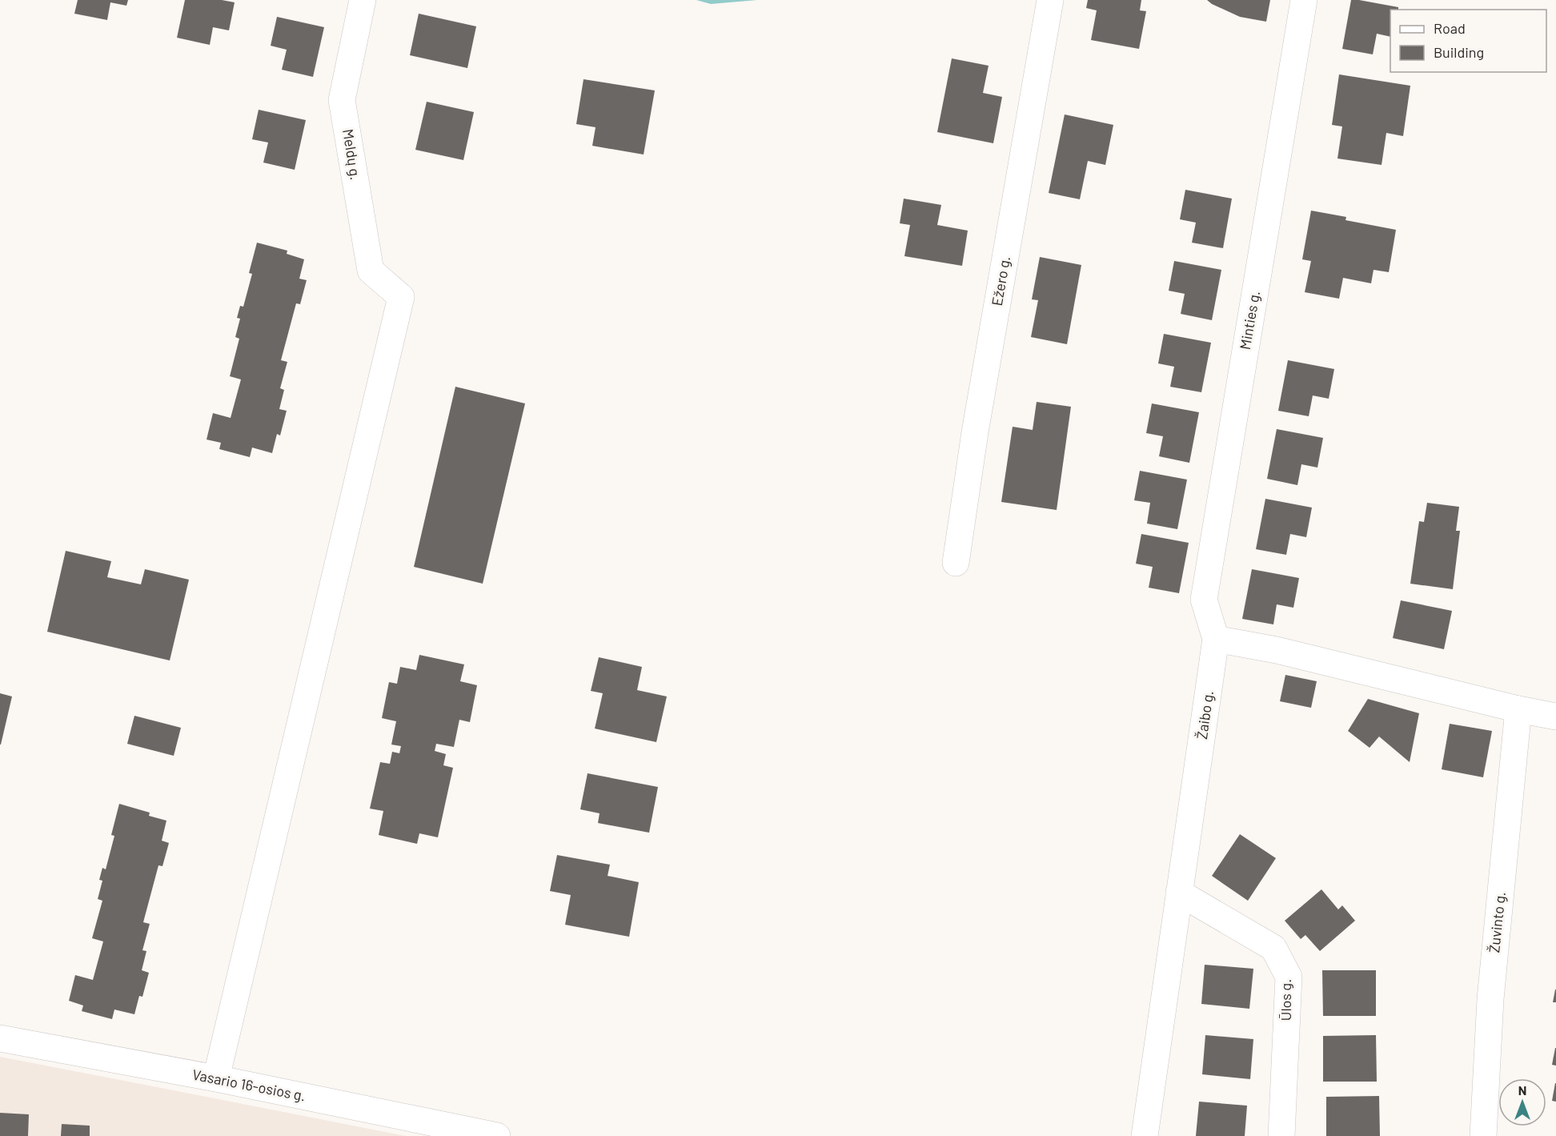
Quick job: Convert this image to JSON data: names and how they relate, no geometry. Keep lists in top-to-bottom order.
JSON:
{
  "streets": {
    "street": [
      "Meldų g.",
      "Ežero g.",
      "Minties g.",
      "Žaibo g.",
      "Žuvinto g.",
      "Ūlos g.",
      "Vasario 16-osios g."
    ]
  },
  "crossings": [
    ["Meldų g.", "Vasario 16-osios g."],
    ["Minties g.", "Žaibo g."],
    ["Žaibo g.", "Ūlos g."]
  ],
  "legend": ["Road", "Building"],
  "north": "top"
}
